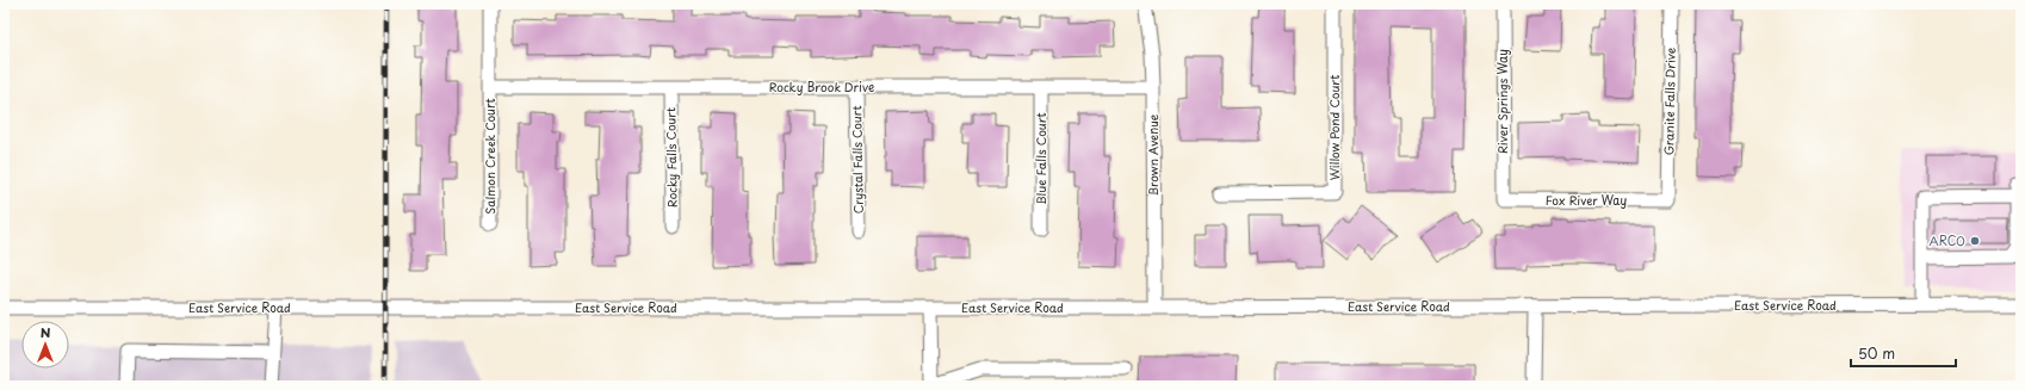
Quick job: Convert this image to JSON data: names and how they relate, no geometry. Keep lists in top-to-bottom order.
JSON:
{
  "streets": {
    "street": [
      "Rocky Brook Drive",
      "River Springs Way",
      "Granite Falls Drive",
      "Willow Pond Court",
      "Brown Avenue",
      "Salmon Creek Court",
      "Rocky Falls Court",
      "Blue Falls Court",
      "Crystal Falls Court",
      "Fox River Way",
      "East Service Road"
    ]
  },
  "crossings": [
    ["Rocky Brook Drive", "Brown Avenue"],
    ["Rocky Brook Drive", "Salmon Creek Court"],
    ["Rocky Brook Drive", "Rocky Falls Court"],
    ["Rocky Brook Drive", "Blue Falls Court"],
    ["Rocky Brook Drive", "Crystal Falls Court"],
    ["River Springs Way", "Fox River Way"],
    ["Granite Falls Drive", "Fox River Way"],
    ["Brown Avenue", "East Service Road"]
  ],
  "places": ["ARCO"],
  "scale_bar": "50 m",
  "north": "top"
}
